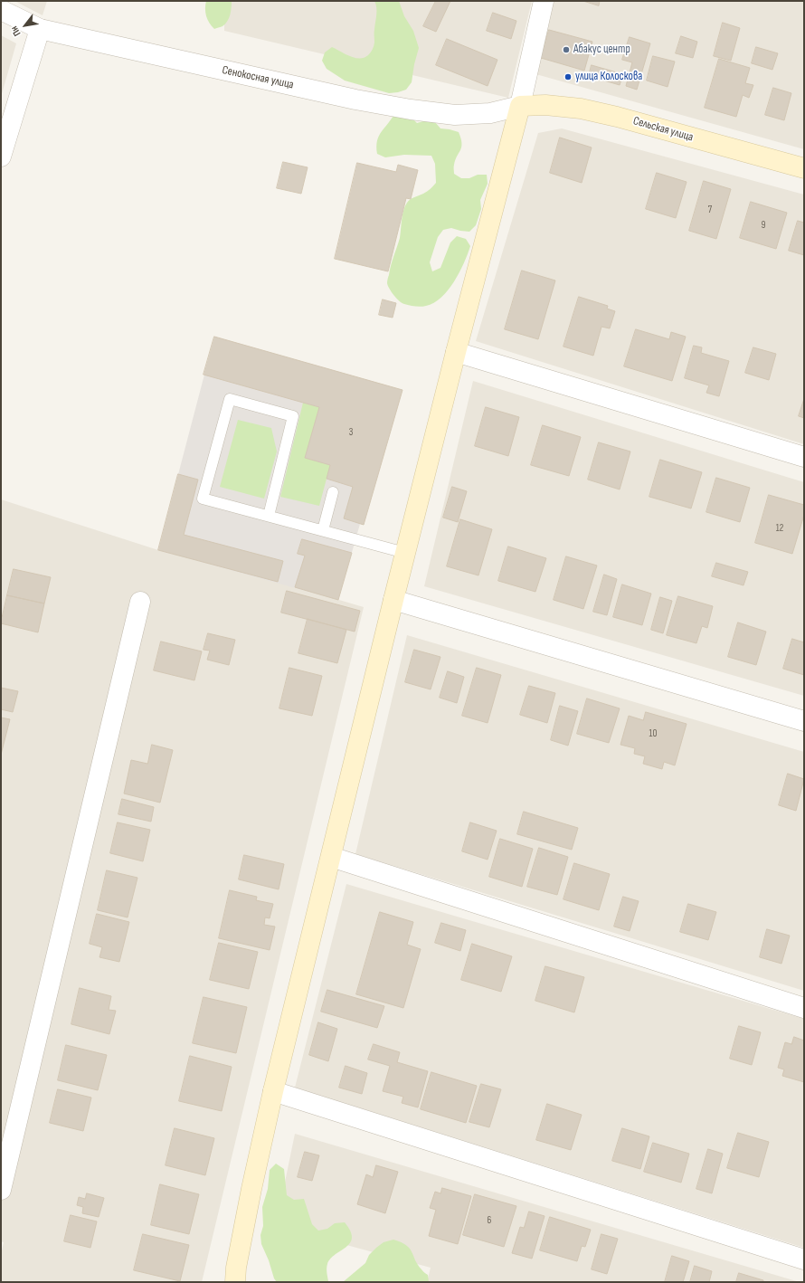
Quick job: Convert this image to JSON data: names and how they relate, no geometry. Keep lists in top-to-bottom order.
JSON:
{
  "streets": {
    "main road": ["Сельская улица"],
    "street": ["Сенокосная улица"]
  },
  "crossings": [
    ["Сенокосная улица", "Сельская улица"]
  ],
  "places": ["Абакус центр", "улица Колоскова"],
  "house_numbers": [
    "7",
    "9",
    "3",
    "12",
    "10",
    "6"
  ],
  "north": "bottom left"
}
